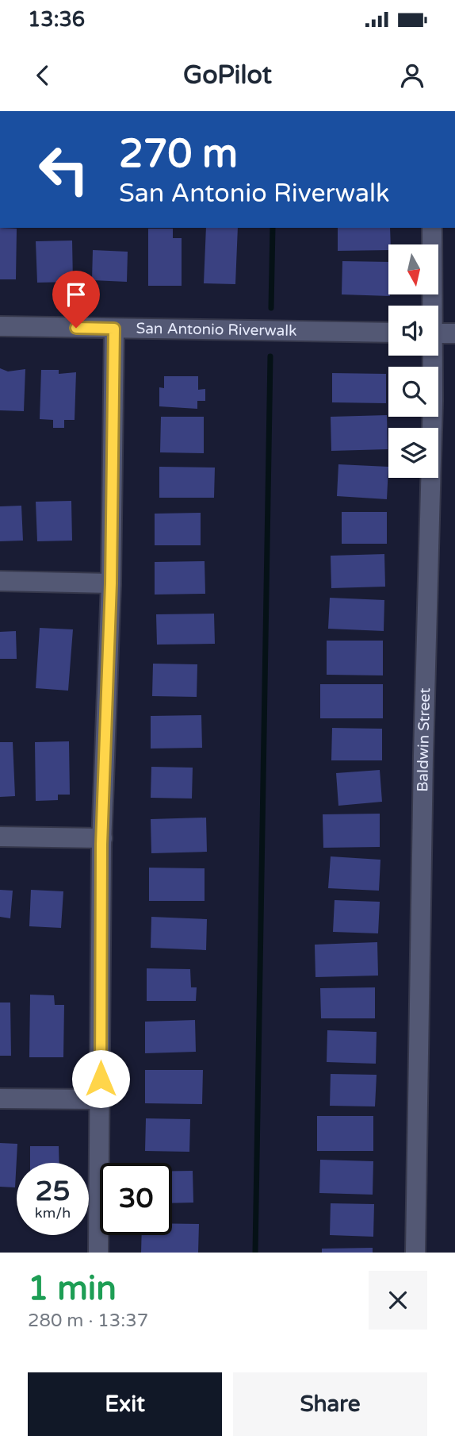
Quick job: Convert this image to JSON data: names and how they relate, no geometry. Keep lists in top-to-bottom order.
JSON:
{
  "streets": {
    "street": ["San Antonio Riverwalk", "Baldwin Street"]
  },
  "north": "bottom",
  "page": {
    "status": "13:36",
    "header": "GoPilot",
    "turn": ["270 m", "San Antonio Riverwalk"],
    "speed": "25 km/h",
    "limit": "30",
    "heading": ["1 min", "280 m · 13:37"],
    "buttons": ["Exit", "Share"]
  }
}
